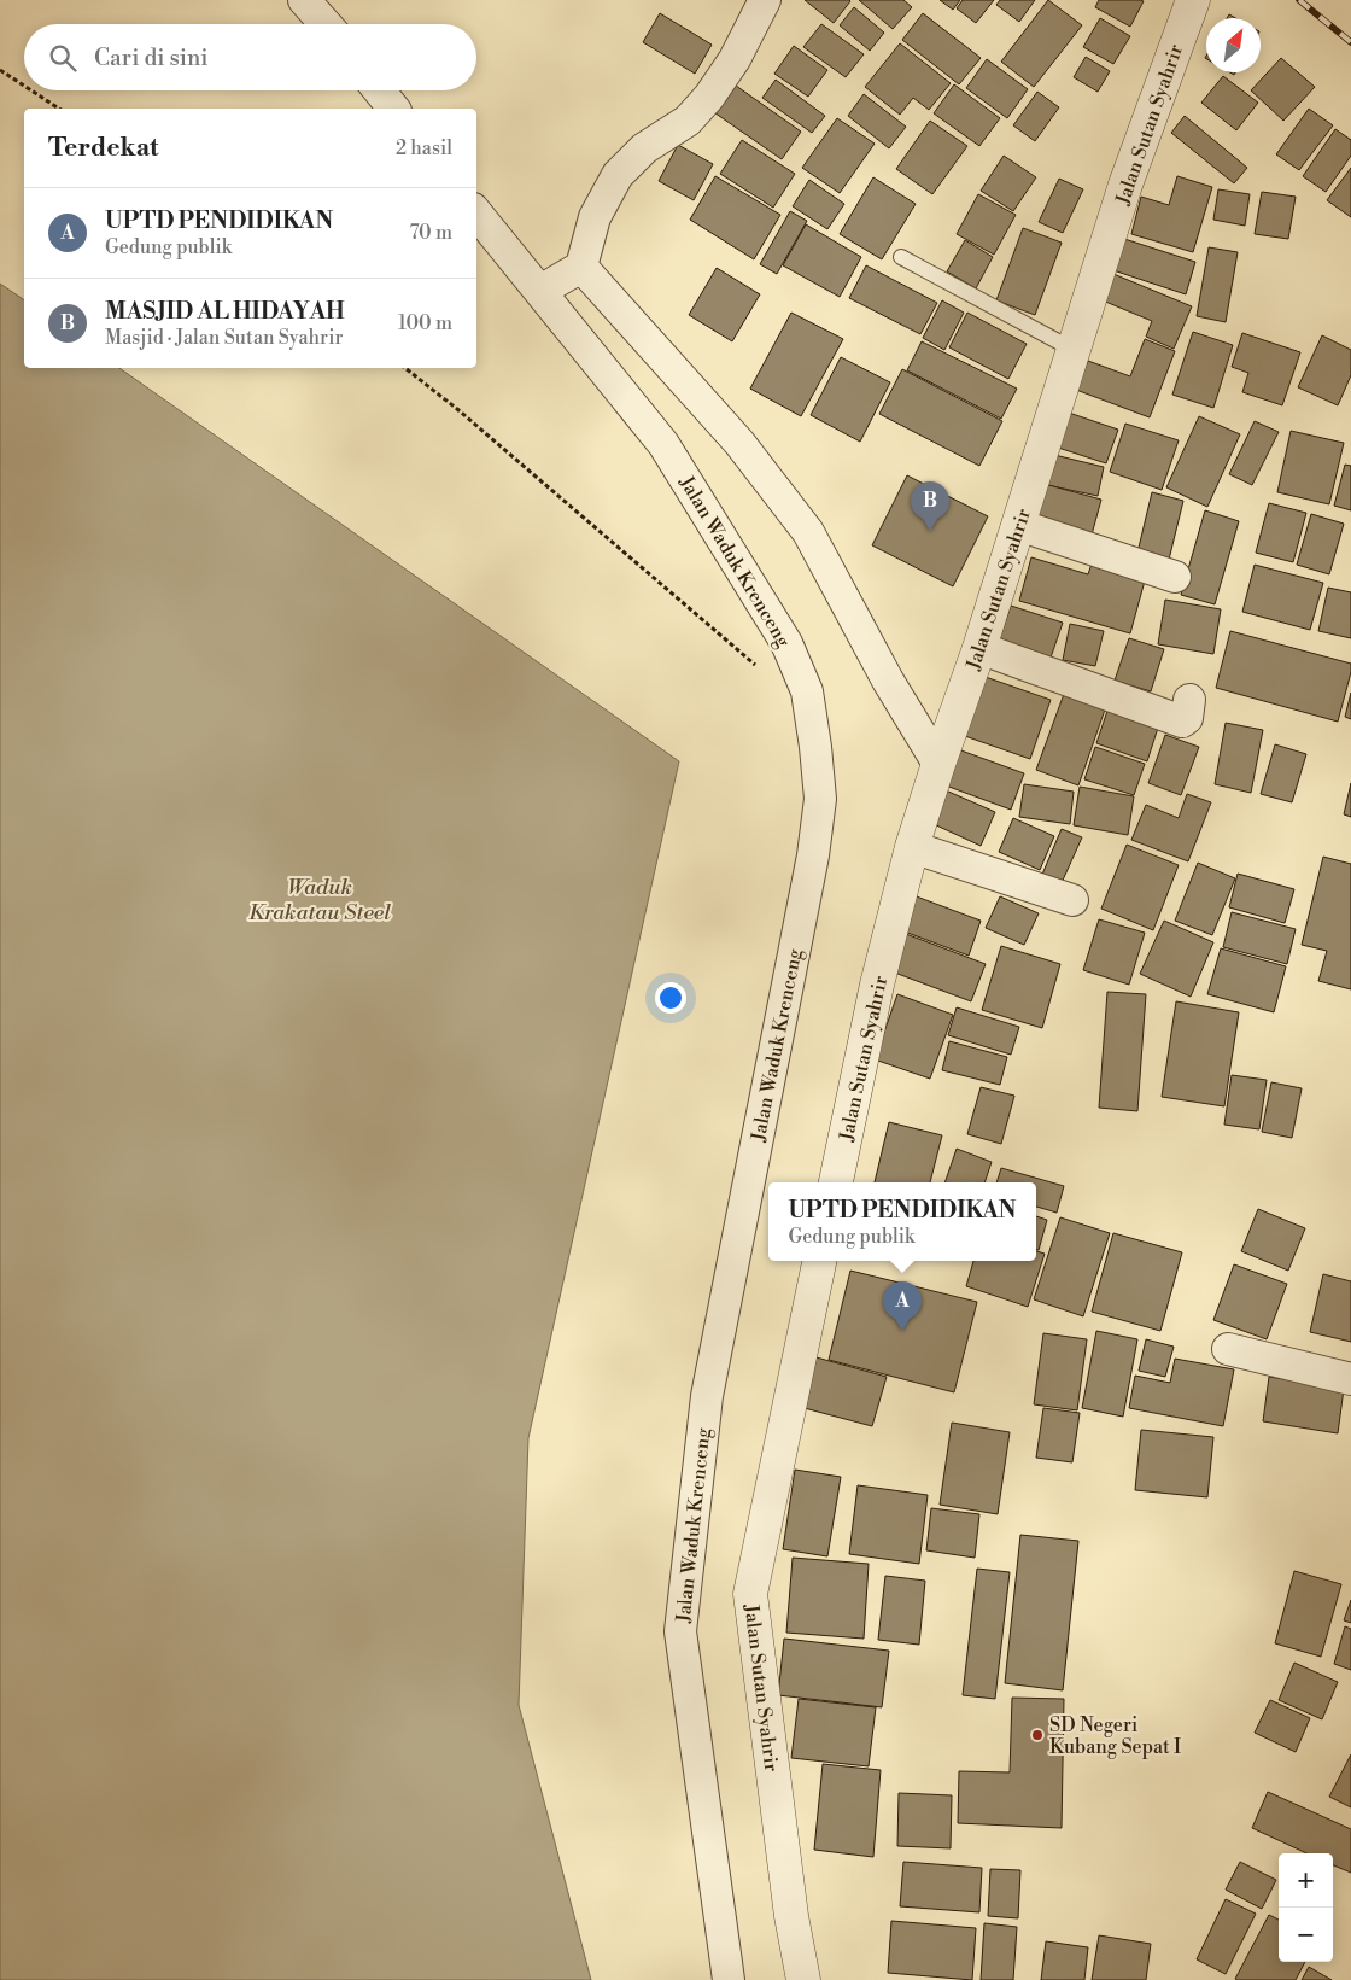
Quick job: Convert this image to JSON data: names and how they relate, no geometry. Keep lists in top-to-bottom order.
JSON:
{
  "streets": {
    "street": ["Jalan Sutan Syahrir", "Jalan Waduk Krenceng"]
  },
  "water": ["Waduk Krakatau Steel"],
  "places": ["SD Negeri Kubang Sepat I"],
  "north": "top right",
  "page": {
    "search": "Cari di sini",
    "heading": ["Terdekat", "2 hasil"],
    "list": [
      {
        "mark": "A",
        "name": "UPTD PENDIDIKAN",
        "note": "Gedung publik",
        "value": "70 m"
      },
      {
        "mark": "B",
        "name": "MASJID AL HIDAYAH",
        "note": "Masjid · Jalan Sutan Syahrir",
        "value": "100 m"
      }
    ],
    "pins": ["B", "A"],
    "popup": ["UPTD PENDIDIKAN", "Gedung publik"],
    "map_buttons": ["+", "−"]
  }
}
